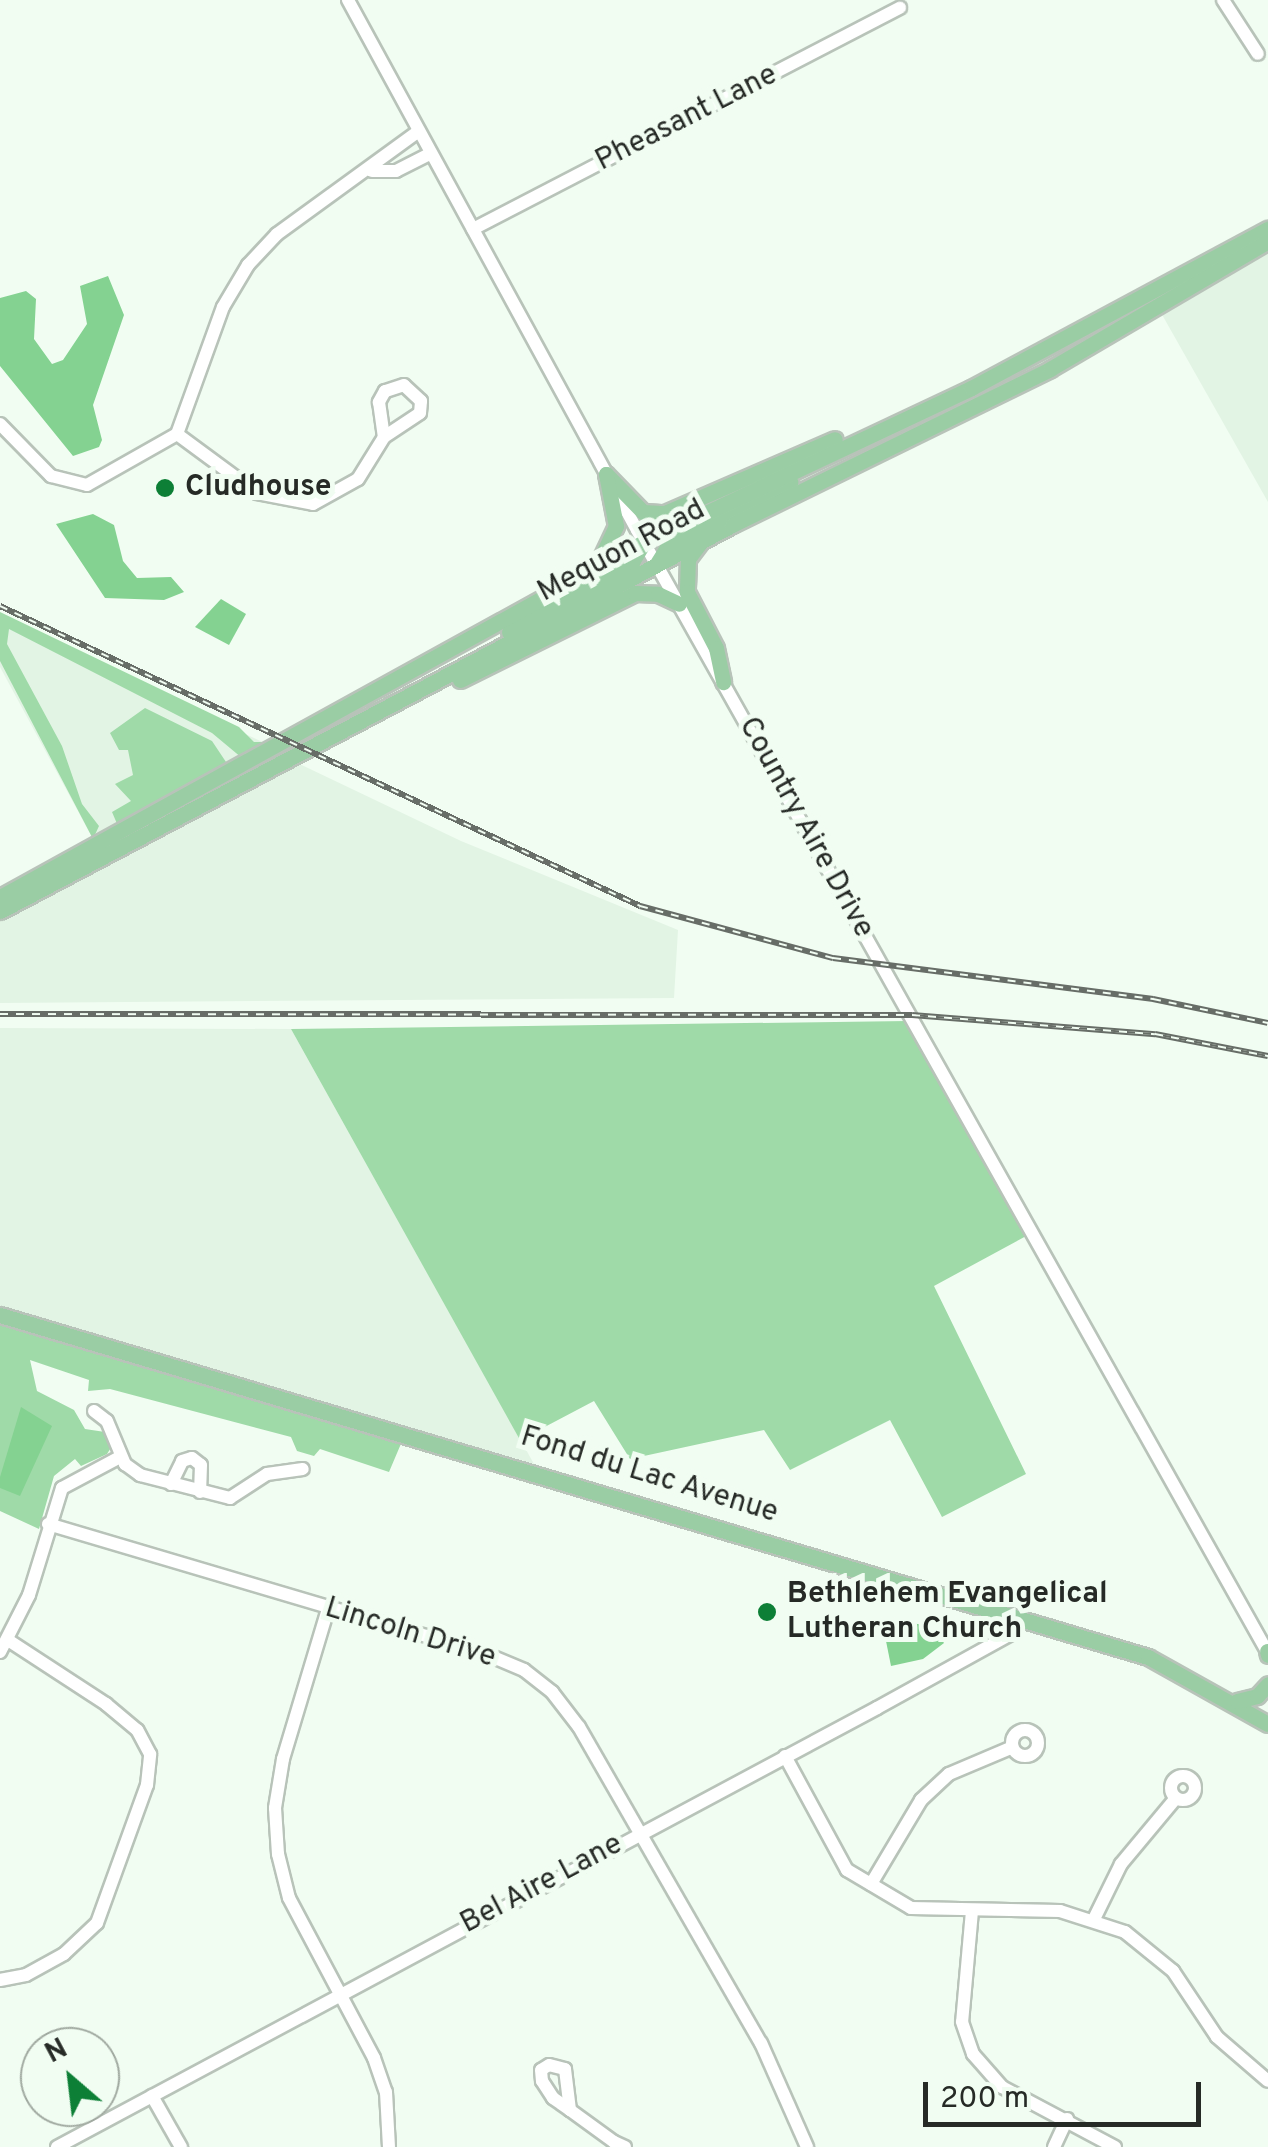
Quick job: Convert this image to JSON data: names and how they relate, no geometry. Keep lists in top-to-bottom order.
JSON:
{
  "streets": {
    "main road": ["Mequon Road", "Fond du Lac Avenue"],
    "street": [
      "Pheasant Lane",
      "Country Aire Drive",
      "Lincoln Drive",
      "Bel Aire Lane"
    ]
  },
  "crossings": [
    ["Pheasant Lane", "Country Aire Drive"],
    ["Mequon Road", "Country Aire Drive"],
    ["Fond du Lac Avenue", "Bel Aire Lane"],
    ["Lincoln Drive", "Bel Aire Lane"]
  ],
  "places": ["Cludhouse", "Bethlehem Evangelical Lutheran Church"],
  "scale_bar": "200 m",
  "north": "top left"
}
